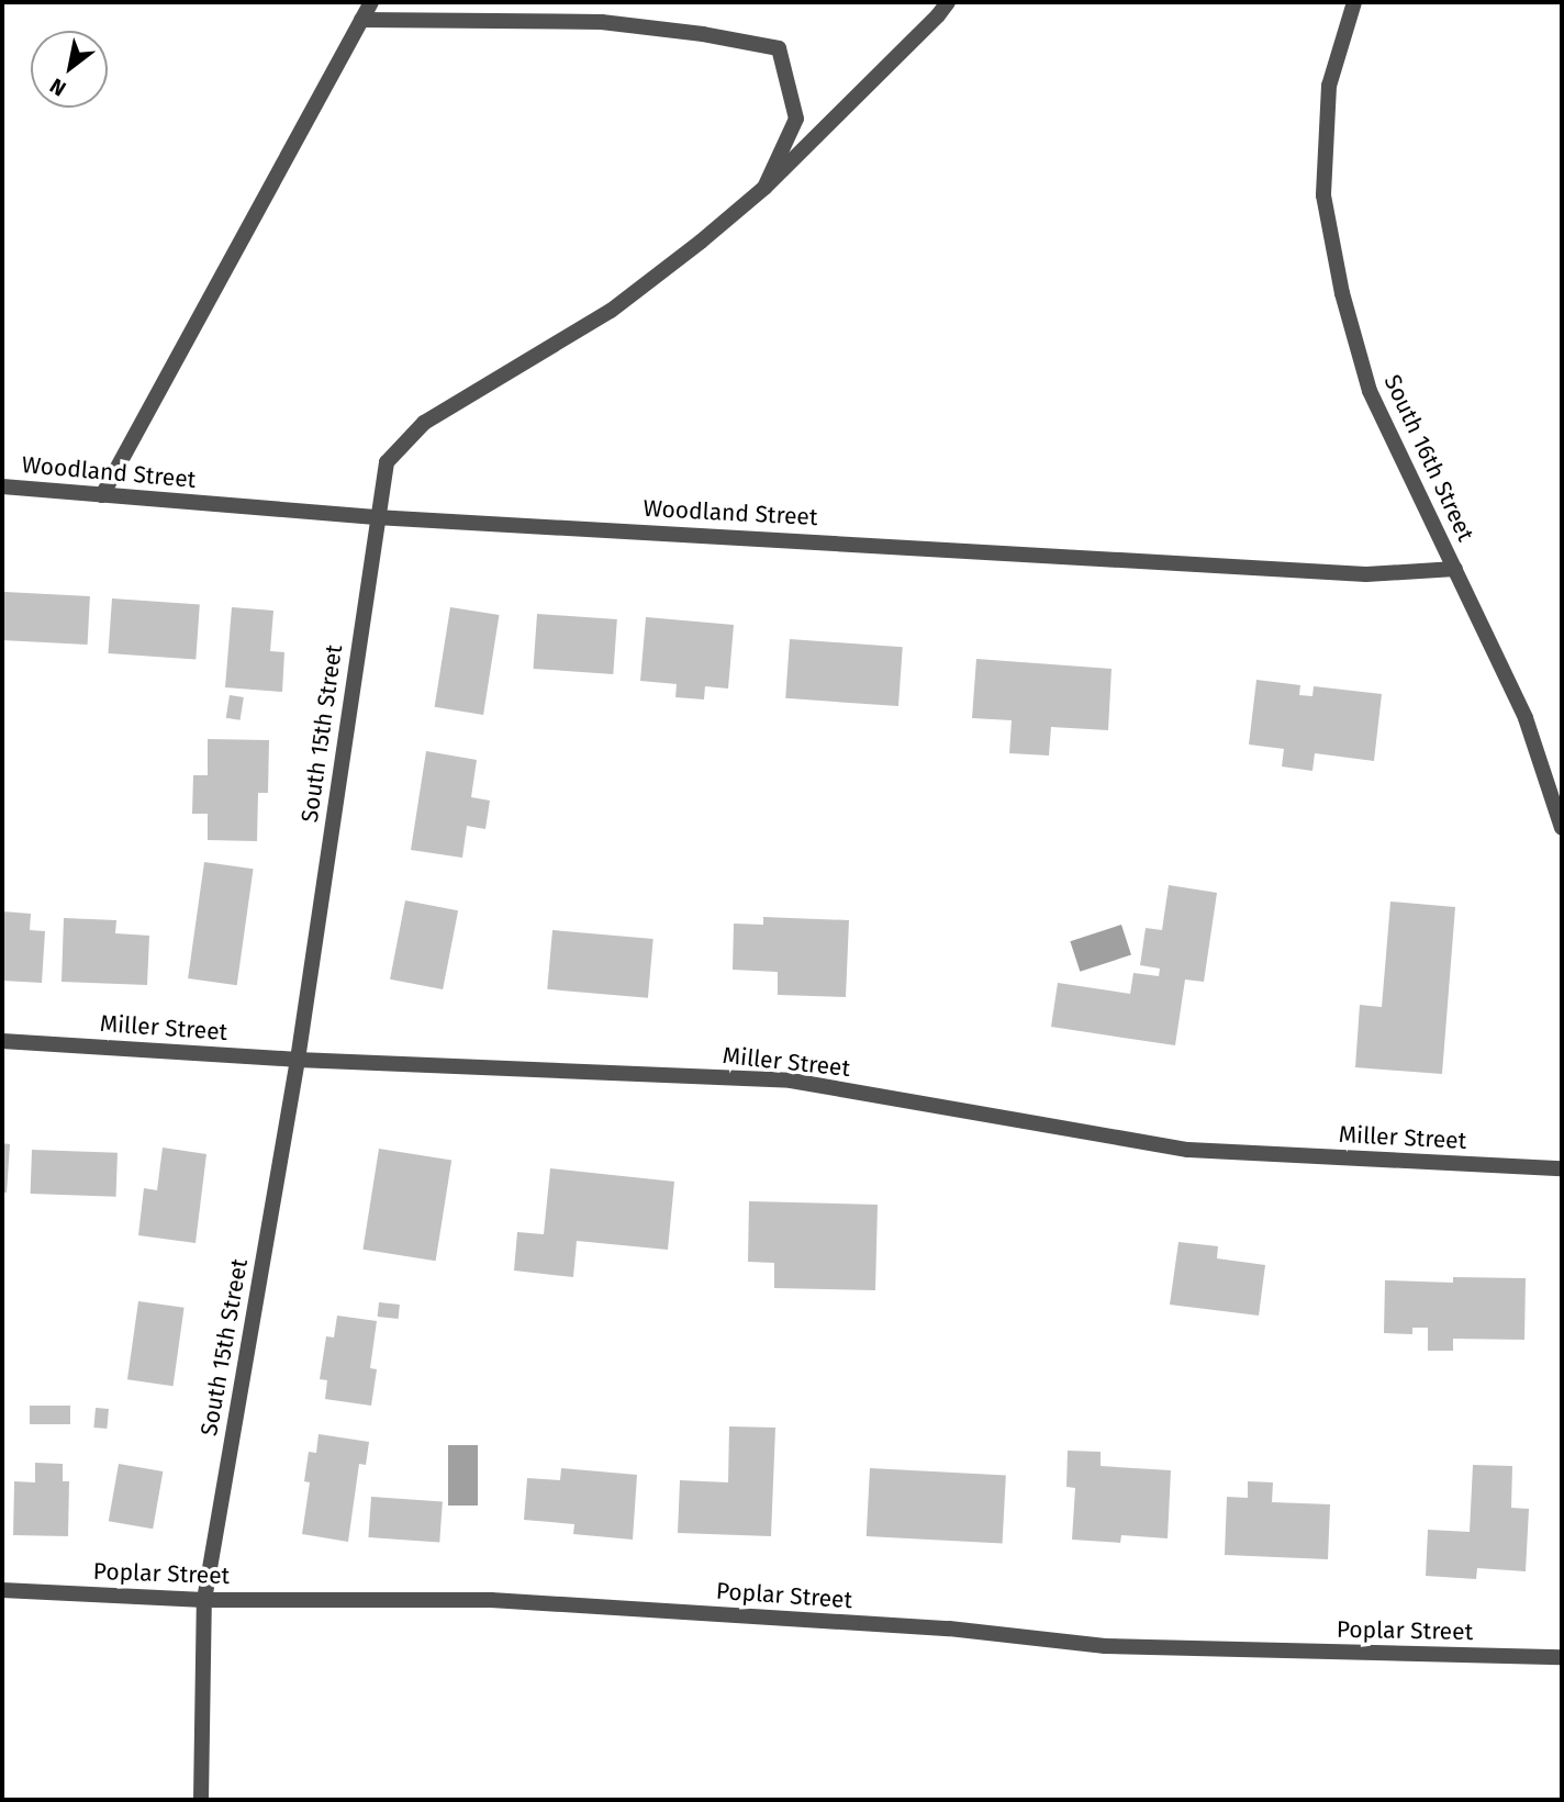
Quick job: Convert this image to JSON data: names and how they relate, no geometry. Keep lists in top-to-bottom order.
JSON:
{
  "streets": {
    "street": [
      "South 16th Street",
      "Woodland Street",
      "South 15th Street",
      "Miller Street",
      "Poplar Street"
    ]
  },
  "crossings": [
    ["South 16th Street", "Woodland Street"],
    ["Woodland Street", "South 15th Street"],
    ["South 15th Street", "Miller Street"],
    ["South 15th Street", "Poplar Street"]
  ],
  "north": "bottom left"
}
